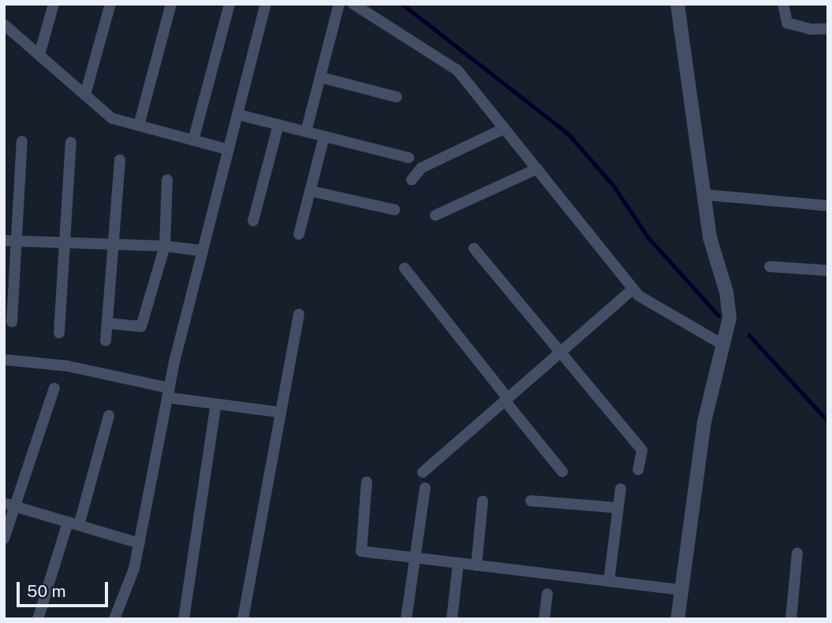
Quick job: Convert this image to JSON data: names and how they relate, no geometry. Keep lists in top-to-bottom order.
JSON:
{
  "scale_bar": "50 m"
}
